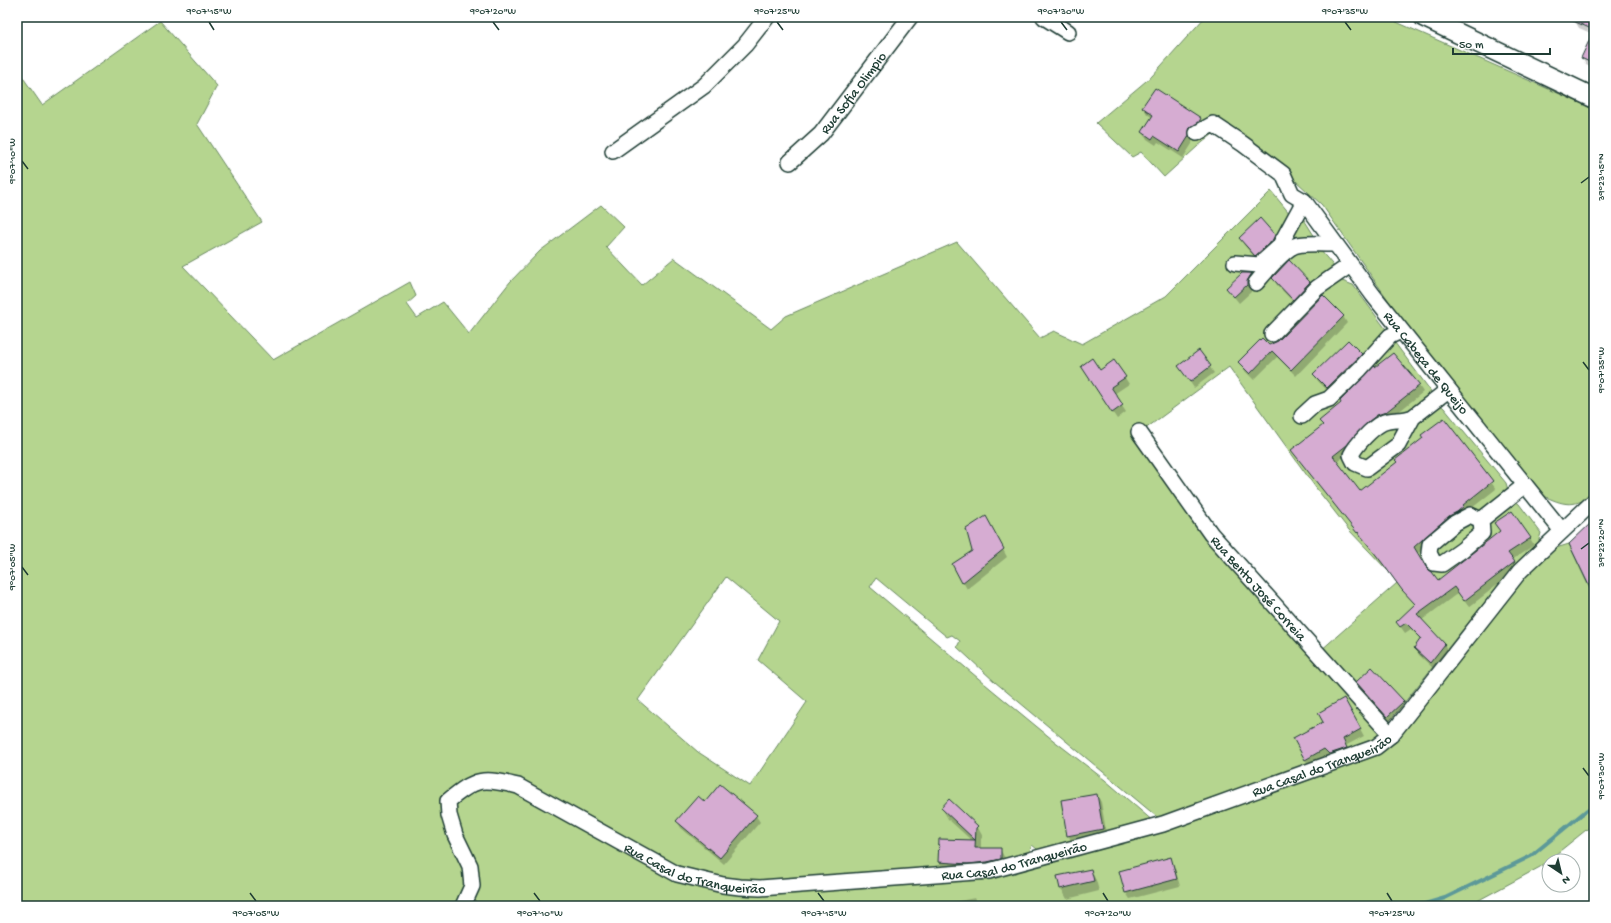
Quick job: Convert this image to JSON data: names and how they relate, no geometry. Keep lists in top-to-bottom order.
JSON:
{
  "streets": {
    "street": [
      "Rua Sofia Olimpio",
      "Rua Cabeça de Queijo",
      "Rua Bento José Correia",
      "Rua Casal do Tranqueirão"
    ]
  },
  "crossings": [
    ["Rua Cabeça de Queijo", "Rua Casal do Tranqueirão"],
    ["Rua Bento José Correia", "Rua Casal do Tranqueirão"]
  ],
  "scale_bar": "50 m",
  "north": "bottom right",
  "coordinates": [
    "9°07'15\"W",
    "9°07'20\"W",
    "9°07'25\"W",
    "9°07'30\"W",
    "9°07'35\"W",
    "9°07'10\"W",
    "39°23'15\"N",
    "39°23'20\"N",
    "9°07'05\"W"
  ]
}
